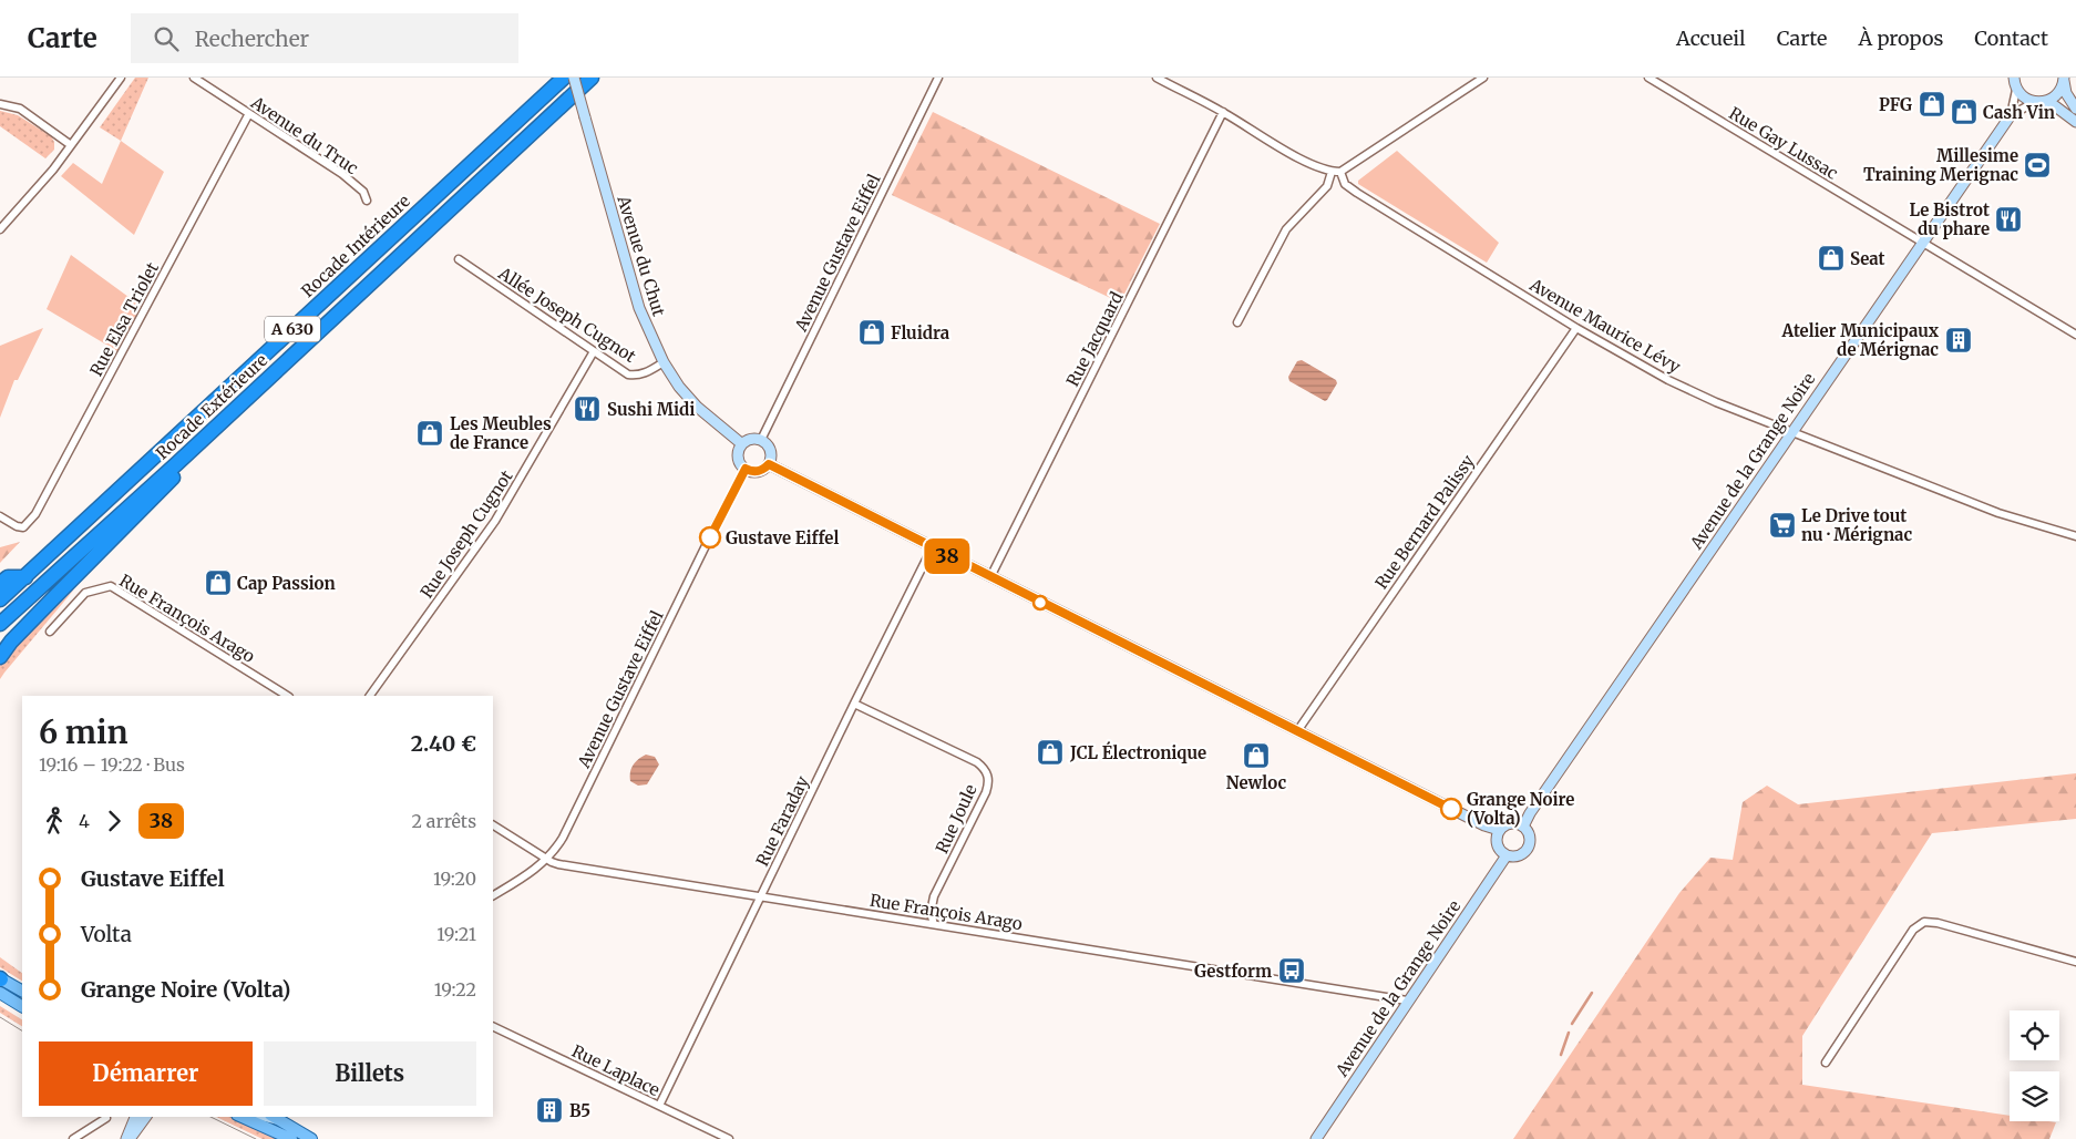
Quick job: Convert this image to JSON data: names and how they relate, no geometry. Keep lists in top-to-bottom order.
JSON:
{
  "streets": {
    "highway": ["Rocade Intérieure", "A 630", "Rocade Extérieure"],
    "street": [
      "Avenue du Truc",
      "Rue Gay Lussac",
      "Avenue Gustave Eiffel",
      "Avenue du Chut",
      "Allée Joseph Cugnot",
      "Rue Elsa Triolet",
      "Avenue Maurice Lévy",
      "Rue Jacquard",
      "Avenue de la Grange Noire",
      "Rue Bernard Palissy",
      "Rue Joseph Cugnot",
      "Rue François Arago",
      "Rue Joule",
      "Rue Faraday",
      "Rue Laplace"
    ]
  },
  "crossings": [
    ["Avenue du Truc", "Rue Elsa Triolet"],
    ["Rue Gay Lussac", "Avenue de la Grange Noire"],
    ["Avenue Gustave Eiffel", "Avenue du Chut"],
    ["Avenue Gustave Eiffel", "Rue François Arago"],
    ["Avenue du Chut", "Allée Joseph Cugnot"],
    ["Allée Joseph Cugnot", "Rue Joseph Cugnot"],
    ["Avenue Maurice Lévy", "Avenue de la Grange Noire"],
    ["Avenue Maurice Lévy", "Rue Bernard Palissy"],
    ["Avenue de la Grange Noire", "Rue François Arago"],
    ["Rue François Arago", "Rue Joule"],
    ["Rue François Arago", "Rue Faraday"],
    ["Rue Joule", "Rue Faraday"],
    ["Rue Faraday", "Rue Laplace"]
  ],
  "places": {
    "shop": [
      "PFG",
      "Cash Vin",
      "Seat",
      "Fluidra",
      "Les Meubles de France",
      "Cap Passion",
      "JCL Électronique",
      "Newloc"
    ],
    "sports": ["Millesime Training Merignac"],
    "restaurant": ["Le Bistrot du phare", "Sushi Midi"],
    "building": ["Atelier Municipaux de Mérignac", "B5"],
    "supermarket": ["Le Drive tout nu · Mérignac"],
    "other": ["Gustave Eiffel", "Grange Noire (Volta)"],
    "bus stop": ["Gestform"]
  },
  "lines": ["bus line 38"],
  "page": {
    "header": "Carte",
    "search": "Rechercher",
    "nav": [
      "Accueil",
      "Carte",
      "À propos",
      "Contact"
    ],
    "on_map": "38",
    "heading": ["6 min", "19:16 – 19:22 · Bus", "2.40 €"],
    "legs": ["4", "38", "2 arrêts"],
    "list": [
      {
        "name": "Gustave Eiffel",
        "value": "19:20"
      },
      {
        "name": "Volta",
        "value": "19:21"
      },
      {
        "name": "Grange Noire (Volta)",
        "value": "19:22"
      }
    ],
    "buttons": ["Démarrer", "Billets"]
  }
}
